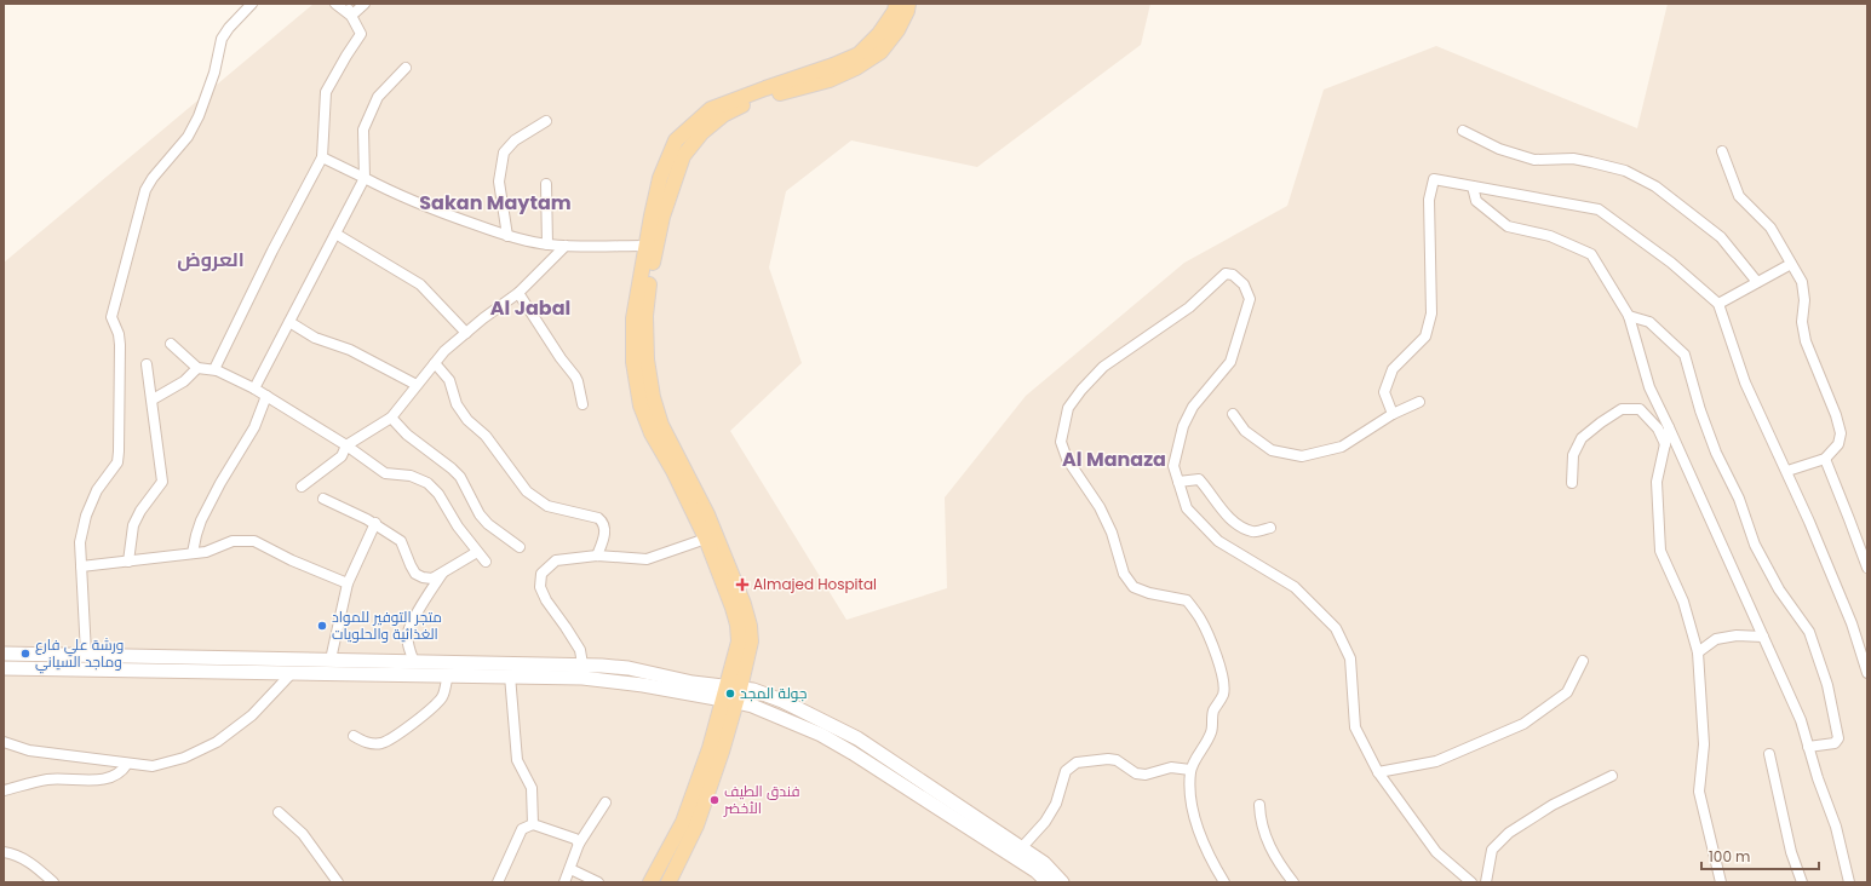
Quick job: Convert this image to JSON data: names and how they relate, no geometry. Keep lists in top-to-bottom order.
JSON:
{
  "districts": [
    "Sakan Maytam",
    "العروض",
    "Al Jabal",
    "Al Manaza"
  ],
  "places": {
    "health": ["Almajed Hospital"],
    "other": [
      "متجر التوفير للمواد الغذائية والحلويات",
      "ورشة علي فارع وماجد السياني",
      "جولة المجد",
      "فندق الطيف الأخضر"
    ]
  },
  "scale_bar": "100 m"
}
